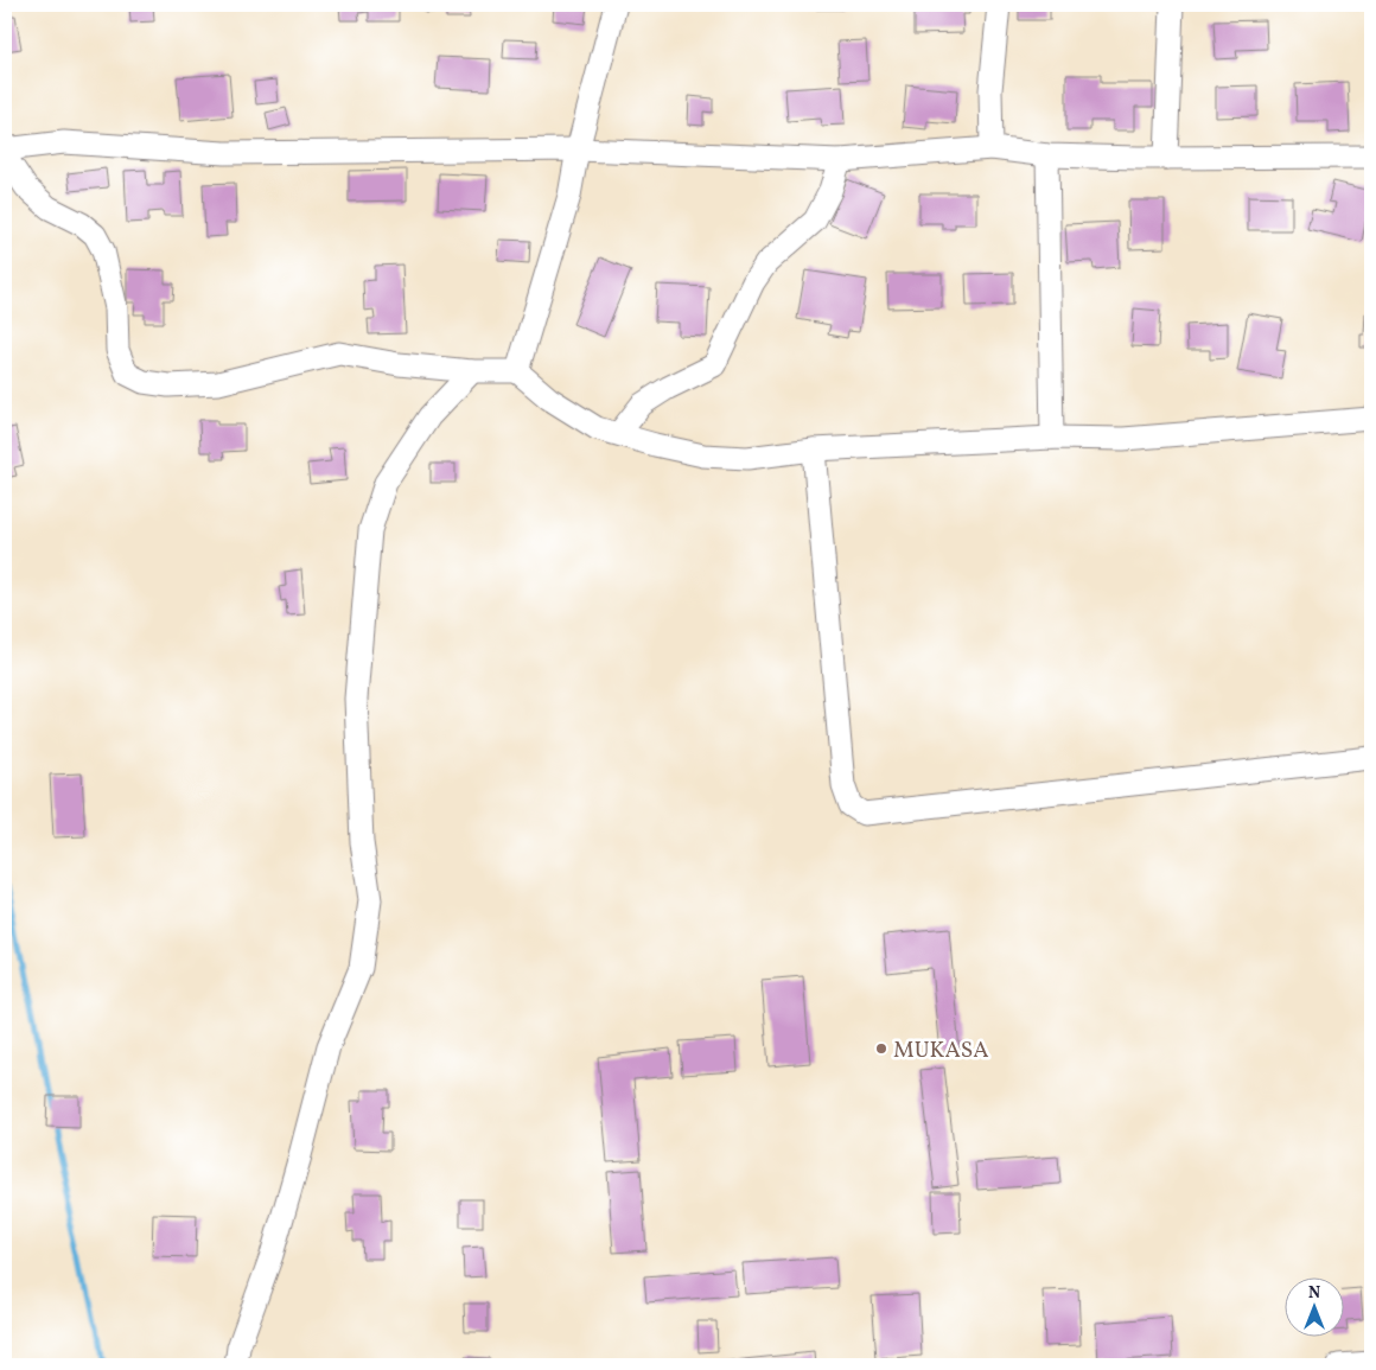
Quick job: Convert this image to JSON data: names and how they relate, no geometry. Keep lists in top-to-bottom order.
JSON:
{
  "places": ["MUKASA"],
  "north": "top"
}
